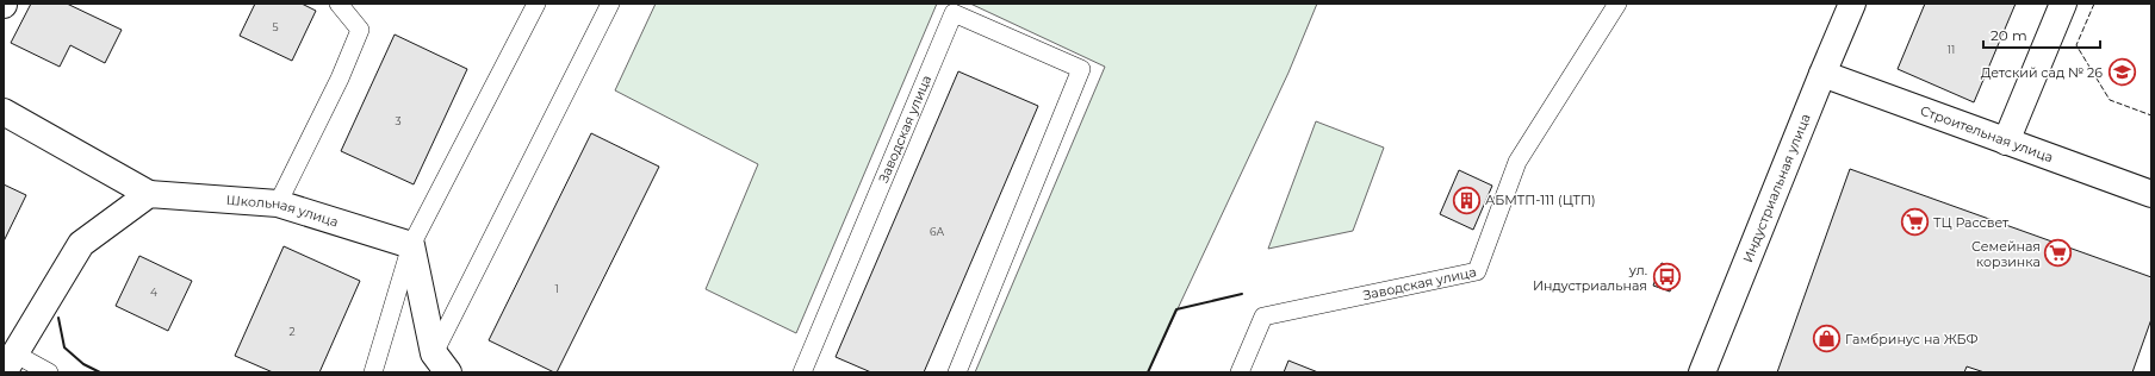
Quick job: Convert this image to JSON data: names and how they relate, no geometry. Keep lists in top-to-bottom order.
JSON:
{
  "streets": {
    "street": ["Строительная улица", "Индустриальная улица", "Школьная улица"],
    "lane": ["Заводская улица"]
  },
  "crossings": [
    ["Строительная улица", "Индустриальная улица"]
  ],
  "places": {
    "school or university": ["Детский сад № 26"],
    "building": ["АБМТП-111 (ЦТП)"],
    "supermarket": ["ТЦ Рассвет", "Семейная корзинка"],
    "bus stop": ["ул. Индустриальная"],
    "shop": ["Гамбринус на ЖБФ"]
  },
  "house_numbers": [
    "5",
    "11",
    "3",
    "6А",
    "1",
    "4",
    "2"
  ],
  "scale_bar": "20 m"
}
